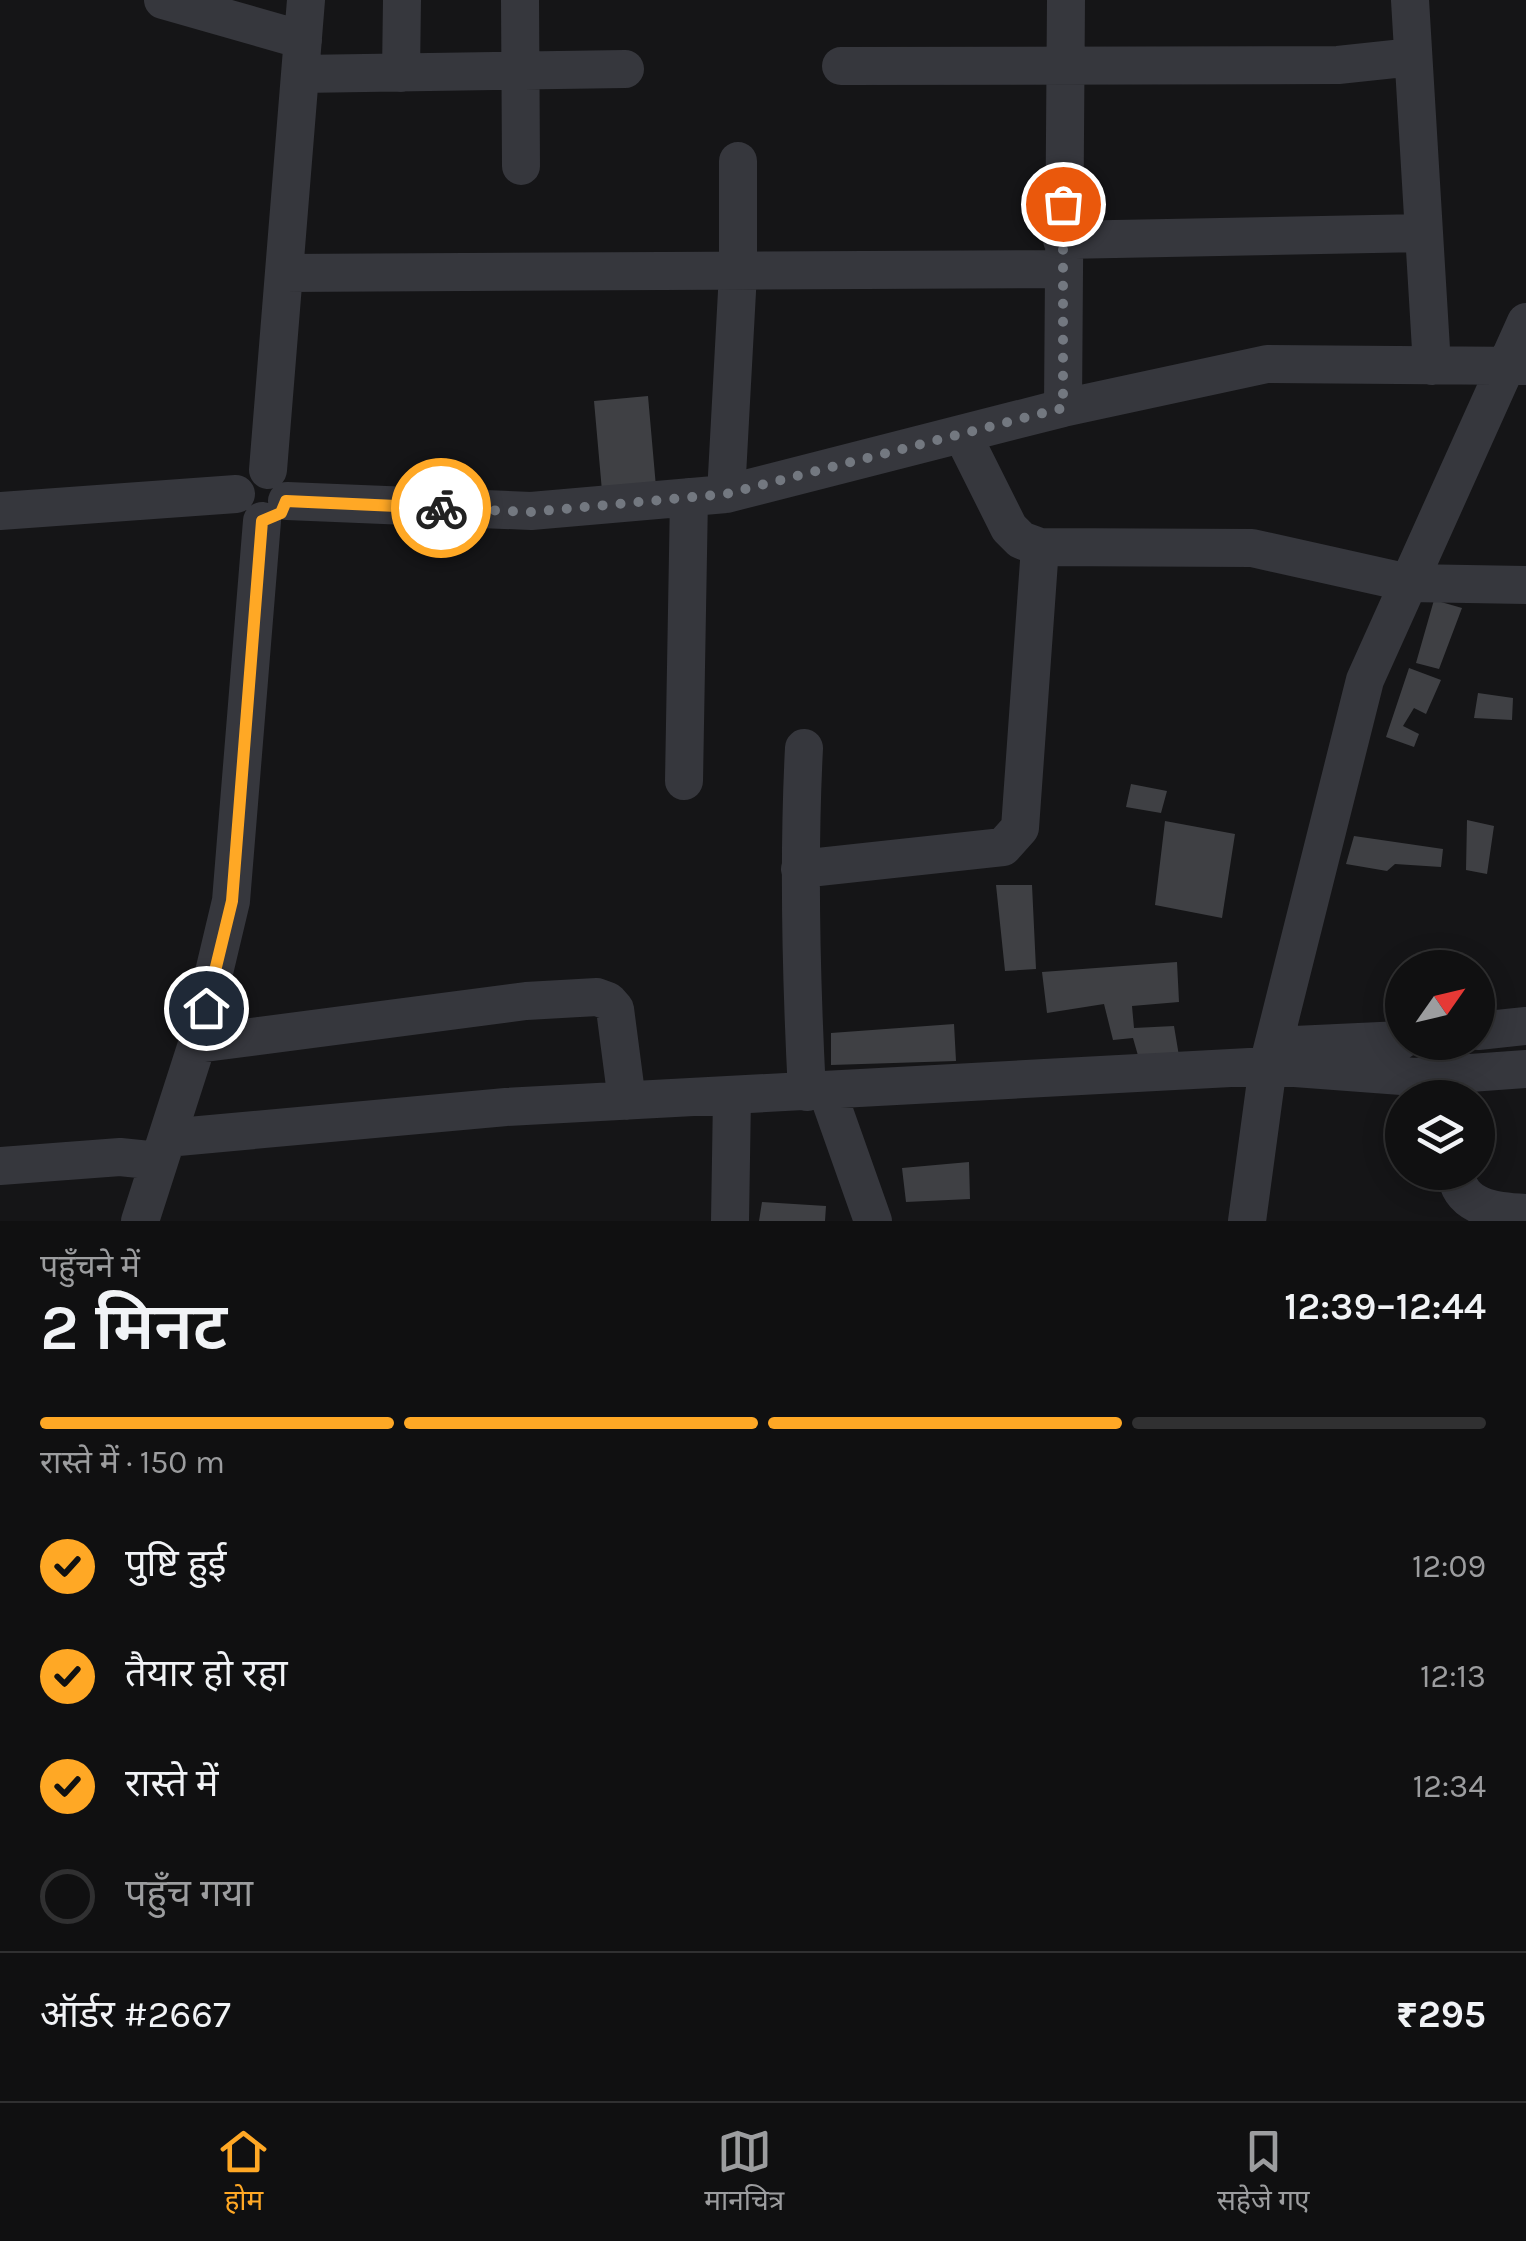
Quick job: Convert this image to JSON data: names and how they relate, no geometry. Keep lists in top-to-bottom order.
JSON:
{
  "north": "top right",
  "page": {
    "heading": ["2 मिनट", "पहुँचने में", "12:39–12:44"],
    "panel": ["ऑर्डर #2667", "₹295"],
    "bar": "रास्ते में · 150 m",
    "list": [
      ["पुष्टि हुई", "12:09"],
      ["तैयार हो रहा", "12:13"],
      ["रास्ते में", "12:34"],
      "पहुँच गया"
    ],
    "tabs": ["होम", "मानचित्र", "सहेजे गए"]
  }
}
